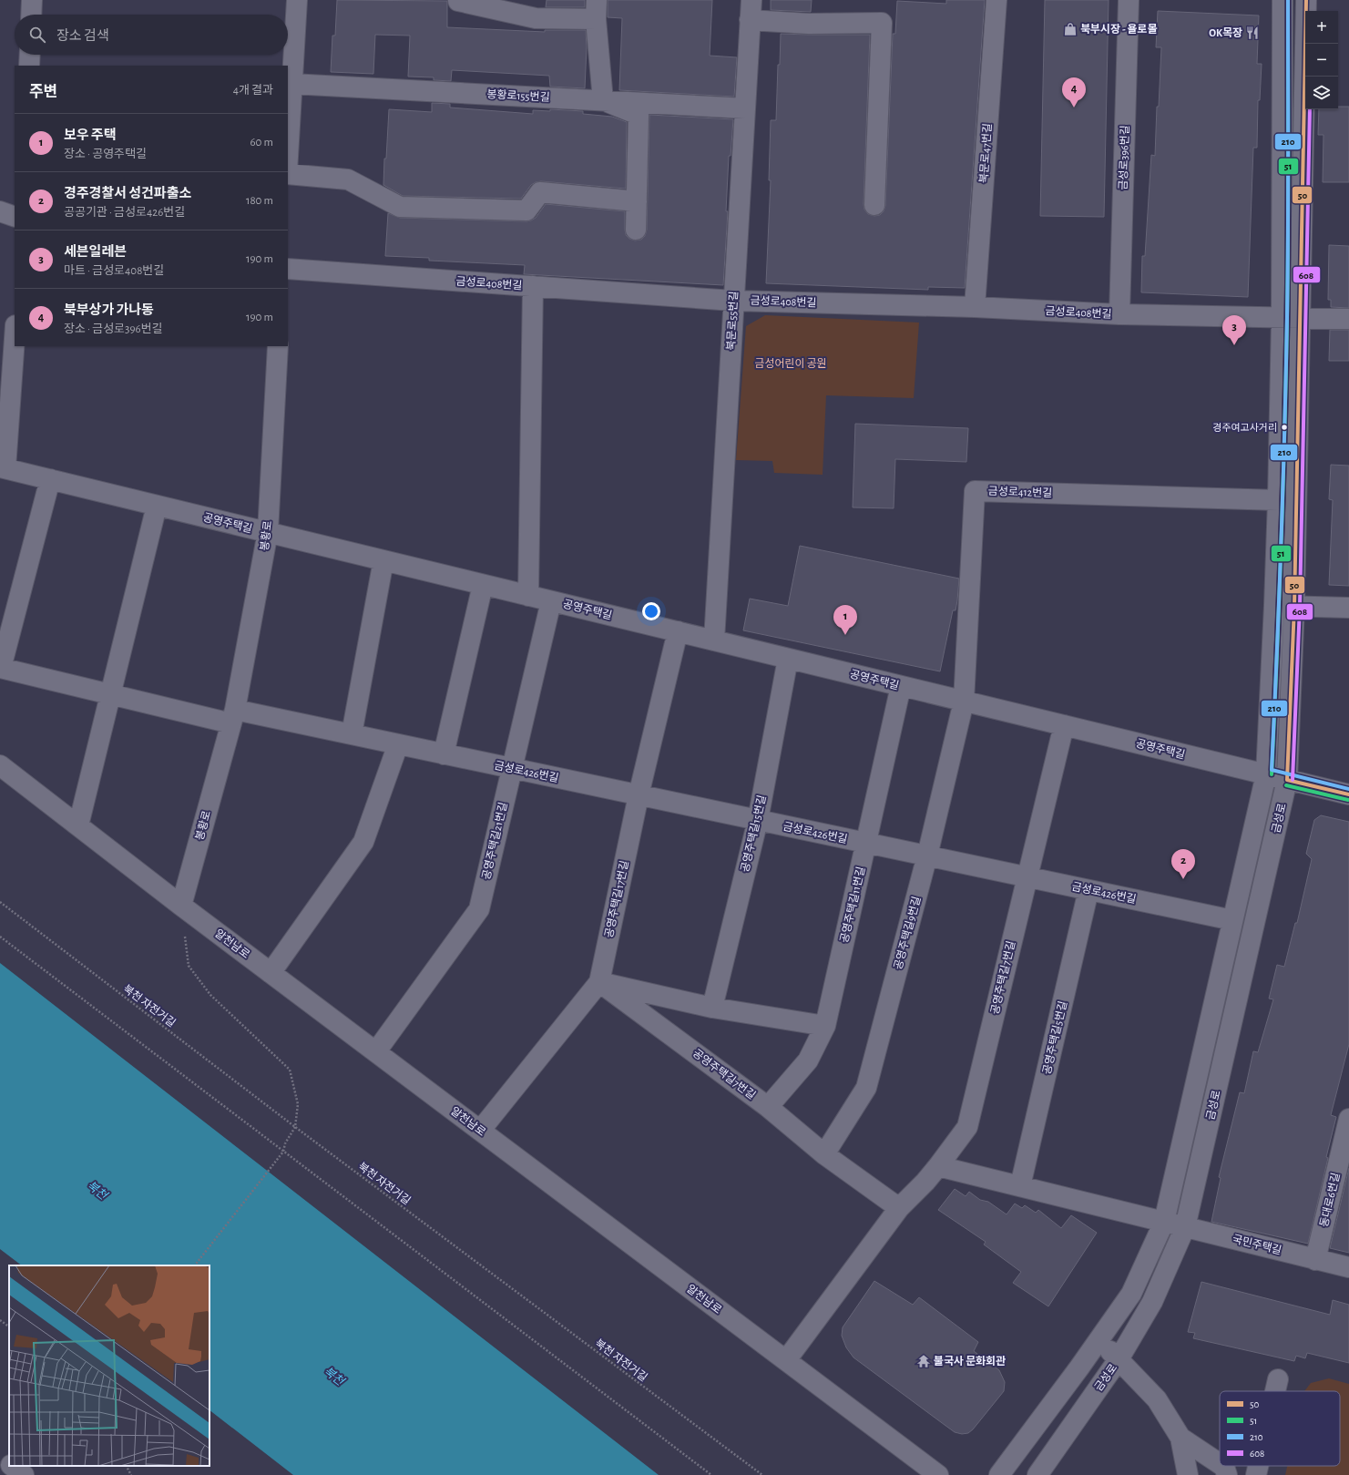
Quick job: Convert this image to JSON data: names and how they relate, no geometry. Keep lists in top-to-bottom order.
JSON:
{
  "streets": {
    "street": [
      "봉황로155번길",
      "북문로47번길",
      "금성로396번길",
      "금성로408번길",
      "북문로55번길",
      "금성로412번길",
      "공영주택길",
      "봉황로",
      "금성로426번길",
      "금성로",
      "공영주택길15번길",
      "공영주택길21번길",
      "공영주택길17번길",
      "공영주택길11번길",
      "공영주택길9번길",
      "알천남로",
      "공영주택길7번길",
      "공영주택길5번길",
      "동대로6번길",
      "국민주택길"
    ],
    "path": ["북천 자전거길"]
  },
  "crossings": [
    ["봉황로155번길", "북문로55번길"],
    ["북문로47번길", "금성로408번길"],
    ["금성로396번길", "금성로408번길"],
    ["금성로408번길", "북문로55번길"],
    ["금성로408번길", "금성로"],
    ["북문로55번길", "공영주택길"],
    ["금성로412번길", "공영주택길"],
    ["금성로412번길", "금성로"],
    ["금성로412번길", "공영주택길9번길"],
    ["공영주택길", "봉황로"],
    ["공영주택길", "금성로"],
    ["공영주택길", "공영주택길15번길"],
    ["공영주택길", "공영주택길21번길"],
    ["공영주택길", "공영주택길17번길"],
    ["공영주택길", "공영주택길11번길"],
    ["공영주택길", "공영주택길9번길"],
    ["공영주택길", "공영주택길7번길"],
    ["봉황로", "금성로426번길"],
    ["봉황로", "알천남로"],
    ["금성로426번길", "금성로"],
    ["금성로426번길", "공영주택길15번길"],
    ["금성로426번길", "공영주택길21번길"],
    ["금성로426번길", "공영주택길17번길"],
    ["금성로426번길", "공영주택길11번길"],
    ["금성로426번길", "공영주택길9번길"],
    ["금성로426번길", "공영주택길7번길"],
    ["금성로426번길", "공영주택길5번길"],
    ["금성로", "국민주택길"],
    ["공영주택길21번길", "알천남로"],
    ["공영주택길17번길", "알천남로"],
    ["공영주택길17번길", "공영주택길7번길"],
    ["공영주택길11번길", "공영주택길7번길"],
    ["공영주택길9번길", "공영주택길7번길"],
    ["알천남로", "공영주택길7번길"],
    ["동대로6번길", "국민주택길"]
  ],
  "water": ["북천"],
  "parks": ["금성어린이 공원"],
  "places": {
    "shop": ["북부시장 - 욜로몰"],
    "restaurant": ["OK목장"],
    "other": ["경주여고사거리"],
    "temple": ["불국사 문화회관"]
  },
  "lines": [
    "transit line 50",
    "transit line 51",
    "transit line 210",
    "transit line 608"
  ],
  "legend": [
    "50",
    "51",
    "210",
    "608"
  ],
  "page": {
    "map_buttons": ["+", "−"],
    "search": "장소 검색",
    "heading": ["주변", "4개 결과"],
    "pins": [
      "4",
      "3",
      "1",
      "2"
    ],
    "list": [
      {
        "mark": "1",
        "name": "보우 주택",
        "note": "장소 · 공영주택길",
        "value": "60 m"
      },
      {
        "mark": "2",
        "name": "경주경찰서 성건파출소",
        "note": "공공기관 · 금성로426번길",
        "value": "180 m"
      },
      {
        "mark": "3",
        "name": "세븐일레븐",
        "note": "마트 · 금성로408번길",
        "value": "190 m"
      },
      {
        "mark": "4",
        "name": "북부상가 가나동",
        "note": "장소 · 금성로396번길",
        "value": "190 m"
      }
    ]
  }
}
